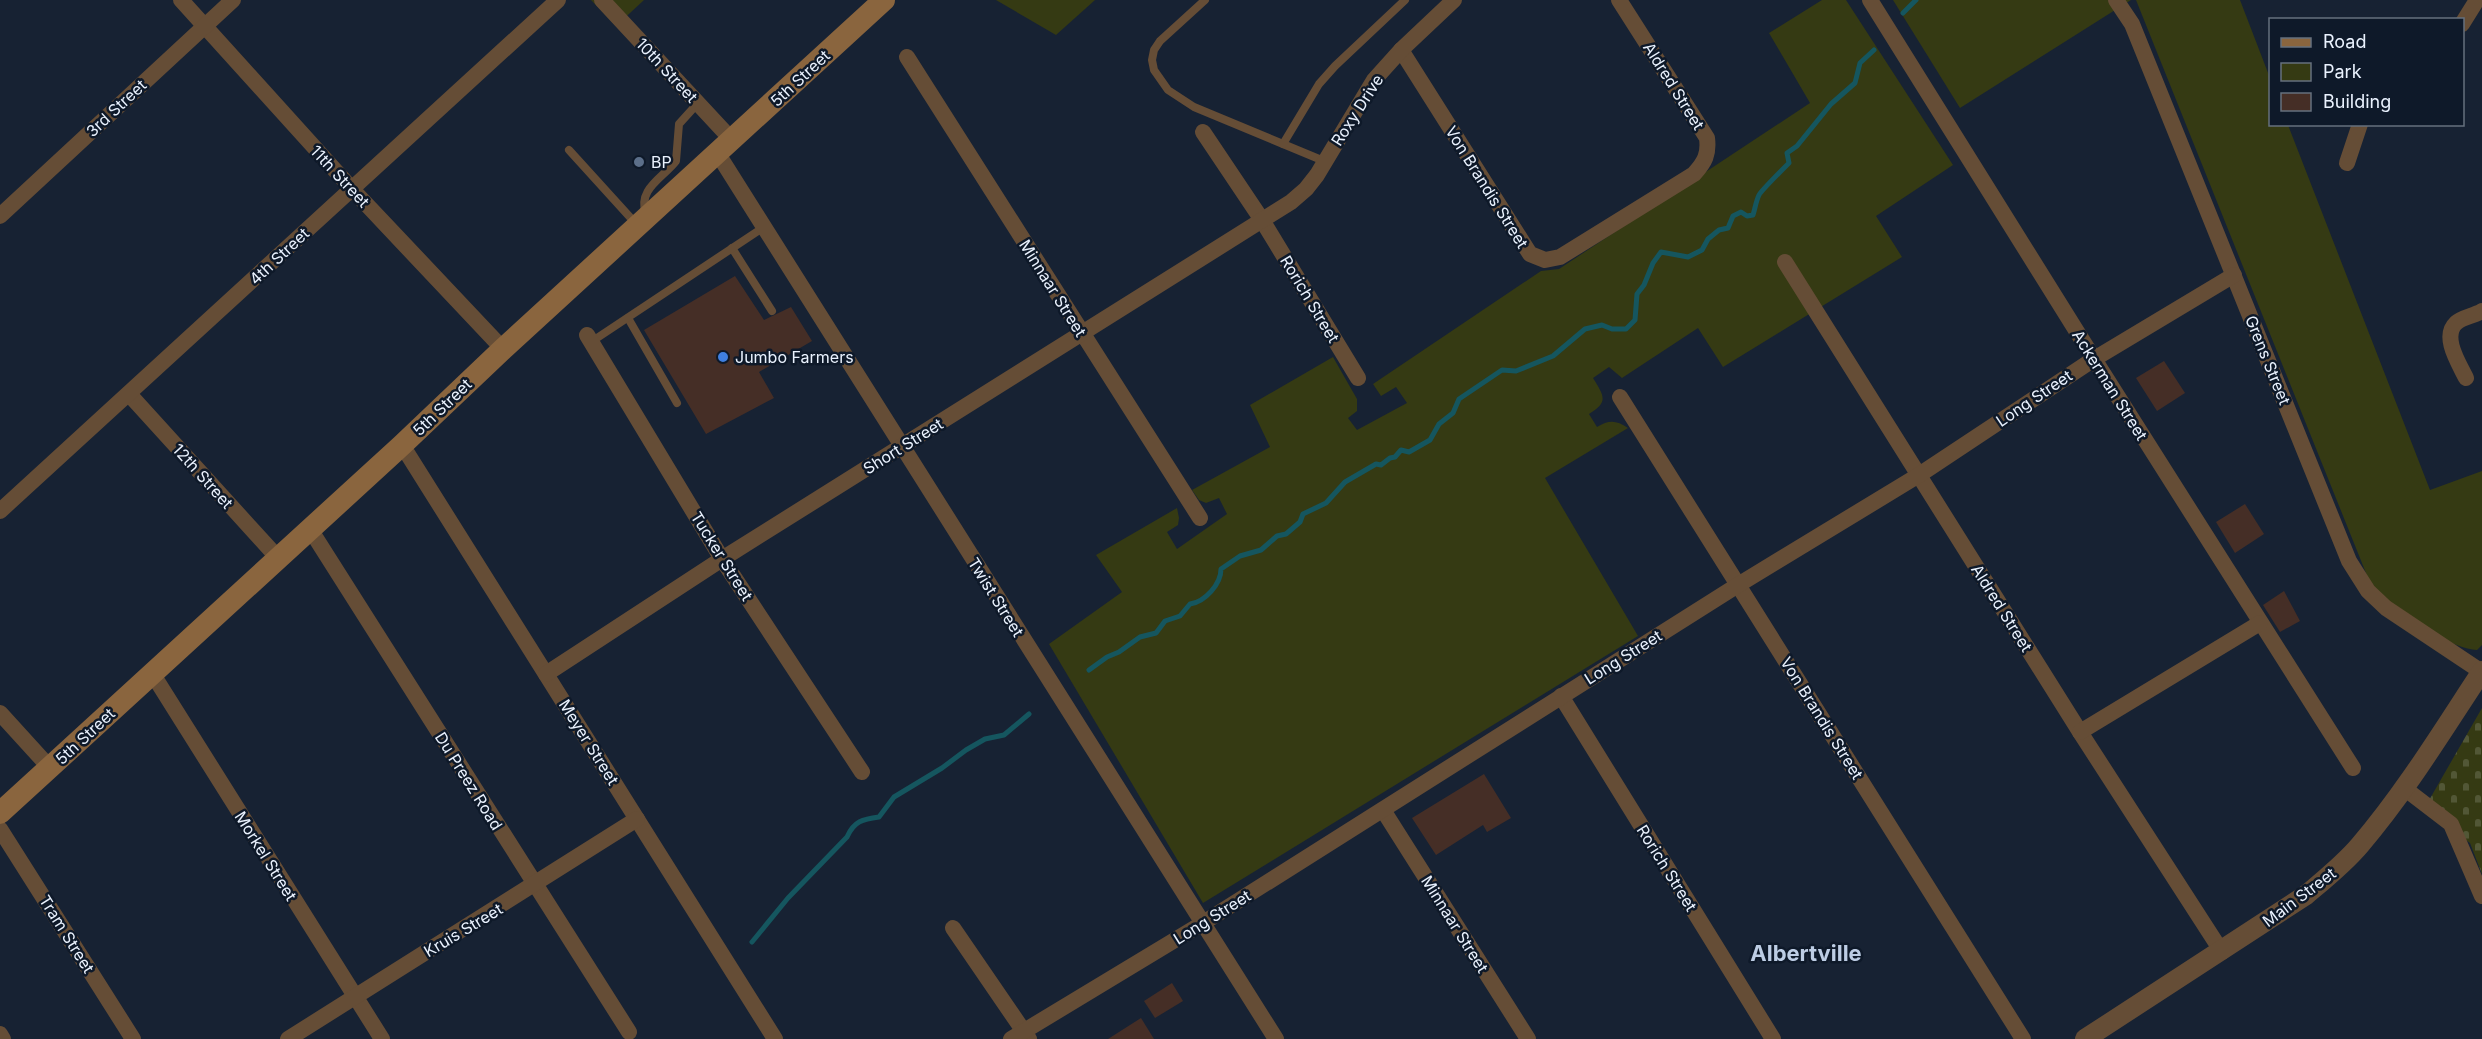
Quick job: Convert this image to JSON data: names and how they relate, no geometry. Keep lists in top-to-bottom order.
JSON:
{
  "streets": {
    "main road": ["5th Street"],
    "street": [
      "10th Street",
      "Aldred Street",
      "3rd Street",
      "Roxy Drive",
      "11th Street",
      "Von Brandis Street",
      "4th Street",
      "Minnaar Street",
      "Rorich Street",
      "Grens Street",
      "Ackerman Street",
      "Long Street",
      "Short Street",
      "12th Street",
      "Tucker Street",
      "Twist Street",
      "Meyer Street",
      "Du Preez Road",
      "Morkel Street",
      "Main Street",
      "Kruis Street",
      "Tram Street"
    ]
  },
  "crossings": [
    ["10th Street", "5th Street"],
    ["10th Street", "Twist Street"],
    ["5th Street", "11th Street"],
    ["5th Street", "12th Street"],
    ["5th Street", "Twist Street"],
    ["5th Street", "Meyer Street"],
    ["5th Street", "Du Preez Road"],
    ["5th Street", "Morkel Street"],
    ["Aldred Street", "Von Brandis Street"],
    ["Aldred Street", "Long Street"],
    ["Aldred Street", "Main Street"],
    ["3rd Street", "11th Street"],
    ["Roxy Drive", "Von Brandis Street"],
    ["Roxy Drive", "Rorich Street"],
    ["Roxy Drive", "Short Street"],
    ["11th Street", "4th Street"],
    ["Von Brandis Street", "Long Street"],
    ["4th Street", "12th Street"],
    ["Minnaar Street", "Long Street"],
    ["Minnaar Street", "Short Street"],
    ["Rorich Street", "Long Street"],
    ["Rorich Street", "Short Street"],
    ["Grens Street", "Long Street"],
    ["Grens Street", "Main Street"],
    ["Ackerman Street", "Long Street"],
    ["Long Street", "Twist Street"],
    ["Short Street", "Tucker Street"],
    ["Short Street", "Twist Street"],
    ["Short Street", "Meyer Street"],
    ["Meyer Street", "Kruis Street"],
    ["Du Preez Road", "Kruis Street"],
    ["Morkel Street", "Kruis Street"]
  ],
  "districts": ["Albertville"],
  "places": ["BP", "Jumbo Farmers"],
  "legend": ["Road", "Park", "Building"]
}
